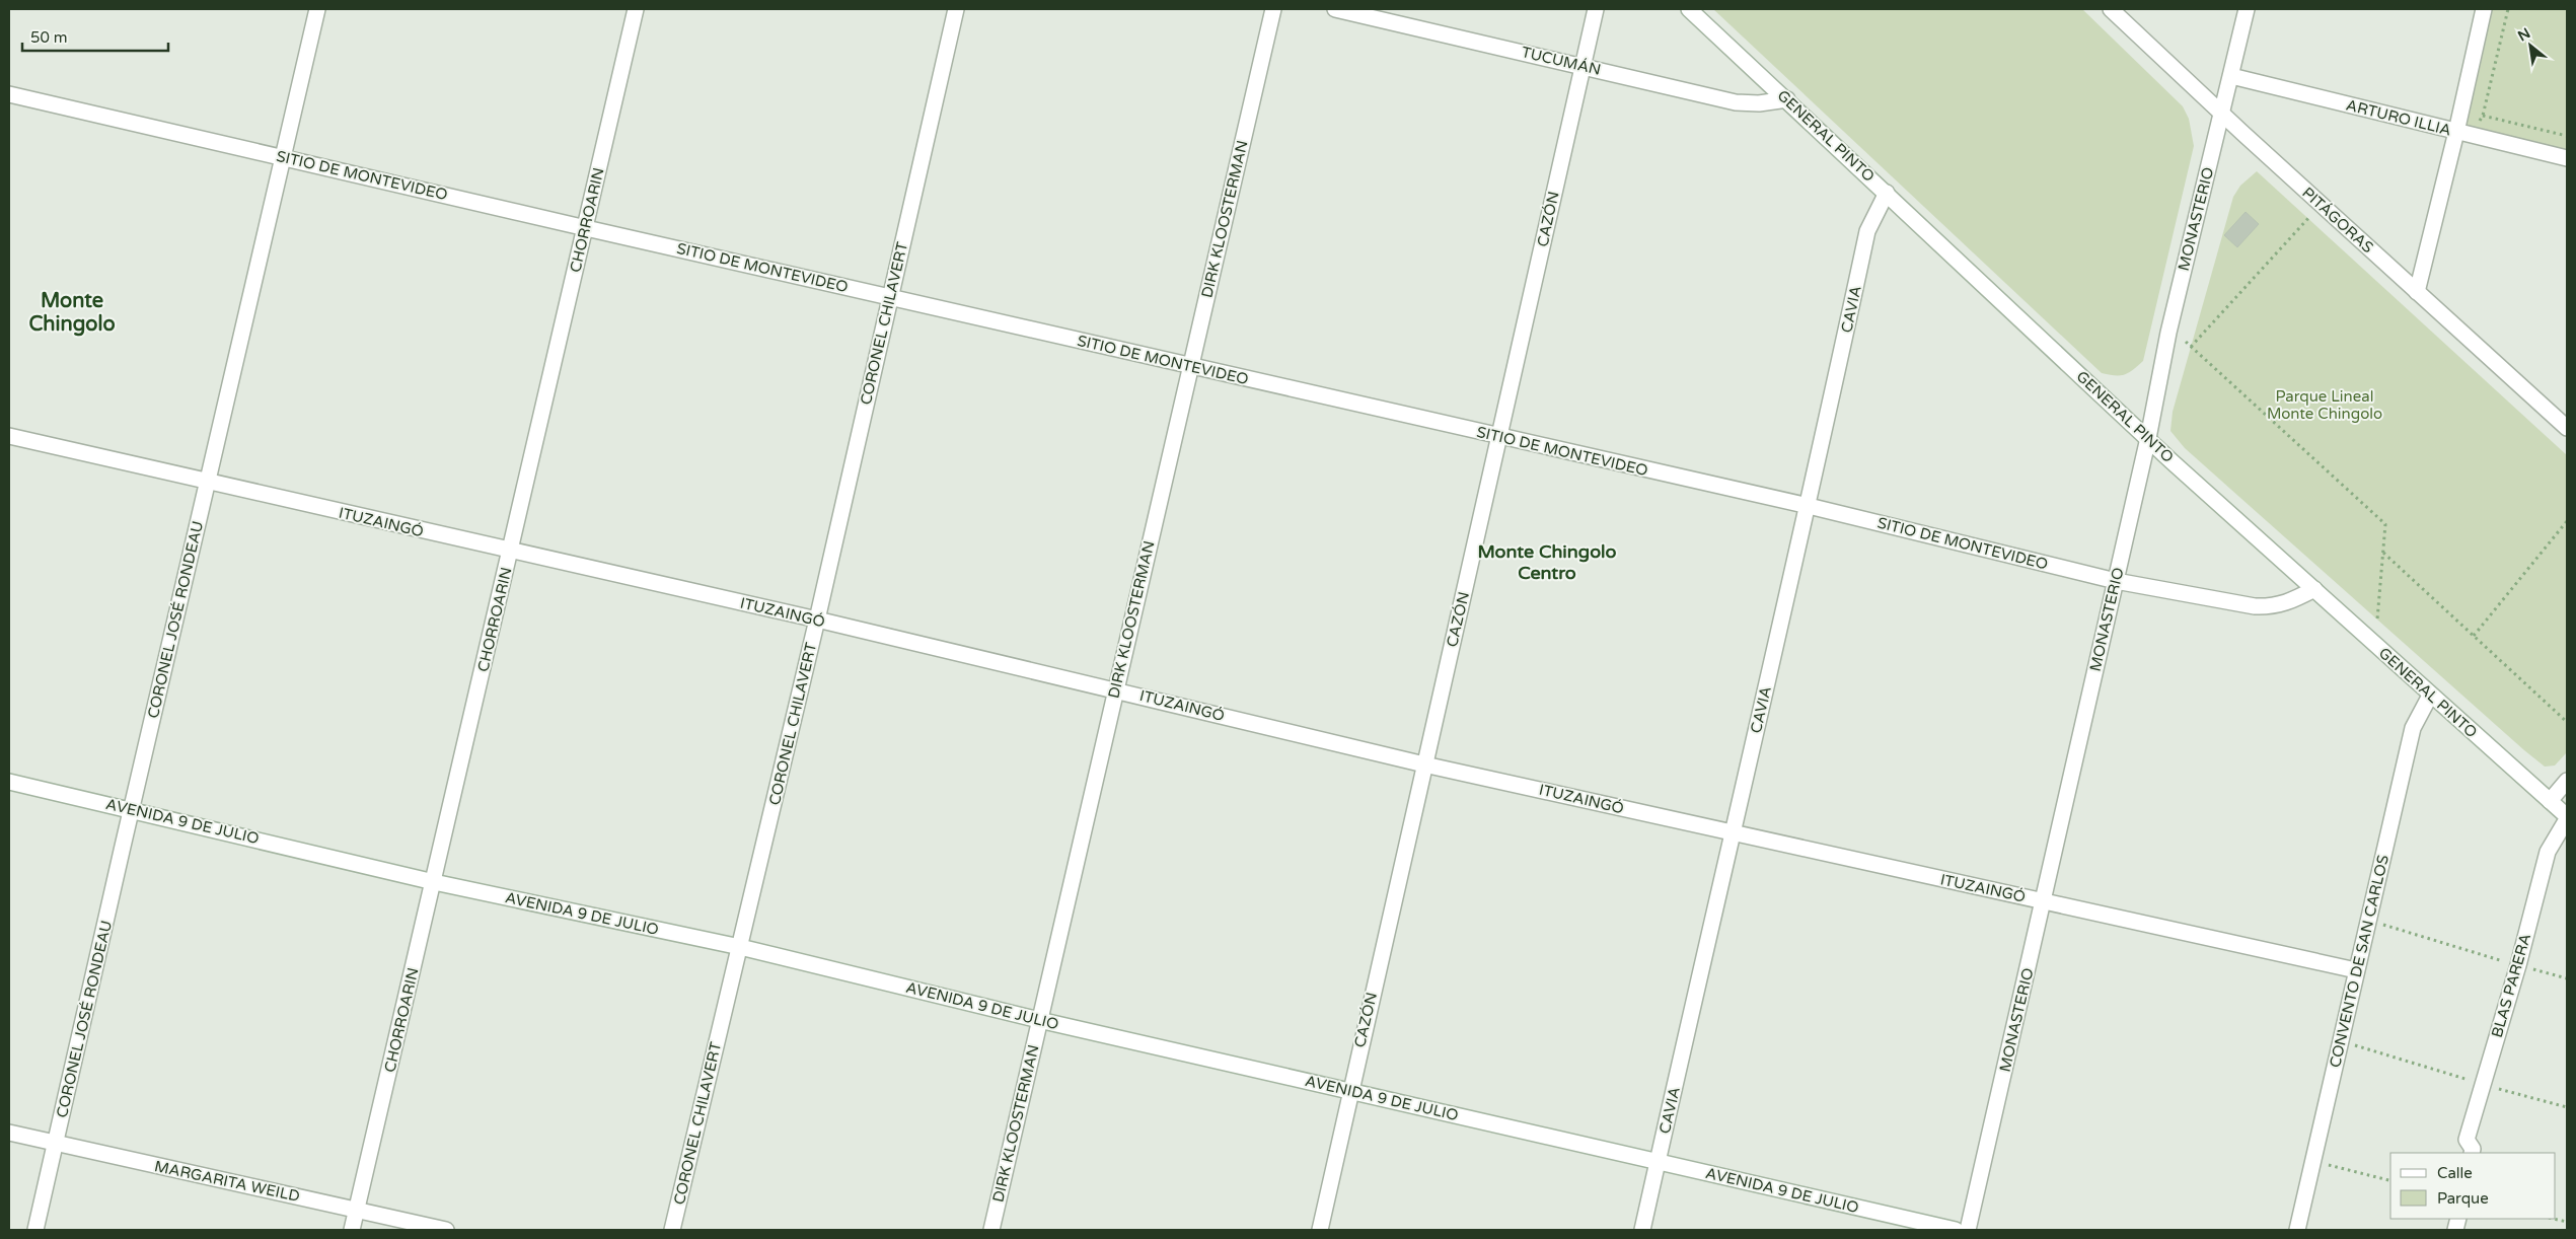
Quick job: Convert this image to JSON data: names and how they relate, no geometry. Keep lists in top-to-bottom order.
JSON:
{
  "streets": {
    "street": [
      "TUCUMÁN",
      "ARTURO ILLIA",
      "GENERAL PINTO",
      "SITIO DE MONTEVIDEO",
      "DIRK KLOOSTERMAN",
      "CAZÓN",
      "MONASTERIO",
      "CHORROARIN",
      "PITÁGORAS",
      "CAVIA",
      "CORONEL CHILAVERT",
      "ITUZAINGÓ",
      "CORONEL JOSÉ RONDEAU",
      "AVENIDA 9 DE JULIO",
      "CONVENTO DE SAN CARLOS",
      "BLAS PARERA",
      "MARGARITA WEILD"
    ]
  },
  "crossings": [
    ["TUCUMÁN", "GENERAL PINTO"],
    ["TUCUMÁN", "CAZÓN"],
    ["ARTURO ILLIA", "MONASTERIO"],
    ["GENERAL PINTO", "SITIO DE MONTEVIDEO"],
    ["GENERAL PINTO", "MONASTERIO"],
    ["GENERAL PINTO", "CAVIA"],
    ["GENERAL PINTO", "CONVENTO DE SAN CARLOS"],
    ["GENERAL PINTO", "BLAS PARERA"],
    ["SITIO DE MONTEVIDEO", "DIRK KLOOSTERMAN"],
    ["SITIO DE MONTEVIDEO", "CAZÓN"],
    ["SITIO DE MONTEVIDEO", "MONASTERIO"],
    ["SITIO DE MONTEVIDEO", "CHORROARIN"],
    ["SITIO DE MONTEVIDEO", "CAVIA"],
    ["SITIO DE MONTEVIDEO", "CORONEL CHILAVERT"],
    ["SITIO DE MONTEVIDEO", "CORONEL JOSÉ RONDEAU"],
    ["DIRK KLOOSTERMAN", "ITUZAINGÓ"],
    ["DIRK KLOOSTERMAN", "AVENIDA 9 DE JULIO"],
    ["CAZÓN", "ITUZAINGÓ"],
    ["CAZÓN", "AVENIDA 9 DE JULIO"],
    ["MONASTERIO", "PITÁGORAS"],
    ["MONASTERIO", "ITUZAINGÓ"],
    ["CHORROARIN", "ITUZAINGÓ"],
    ["CHORROARIN", "AVENIDA 9 DE JULIO"],
    ["CHORROARIN", "MARGARITA WEILD"],
    ["CAVIA", "ITUZAINGÓ"],
    ["CAVIA", "AVENIDA 9 DE JULIO"],
    ["CORONEL CHILAVERT", "ITUZAINGÓ"],
    ["CORONEL CHILAVERT", "AVENIDA 9 DE JULIO"],
    ["ITUZAINGÓ", "CORONEL JOSÉ RONDEAU"],
    ["ITUZAINGÓ", "CONVENTO DE SAN CARLOS"],
    ["CORONEL JOSÉ RONDEAU", "AVENIDA 9 DE JULIO"],
    ["CORONEL JOSÉ RONDEAU", "MARGARITA WEILD"]
  ],
  "districts": ["Monte Chingolo", "Monte Chingolo Centro"],
  "parks": ["Parque Lineal Monte Chingolo"],
  "legend": ["Calle", "Parque"],
  "scale_bar": "50 m",
  "north": "top left"
}
